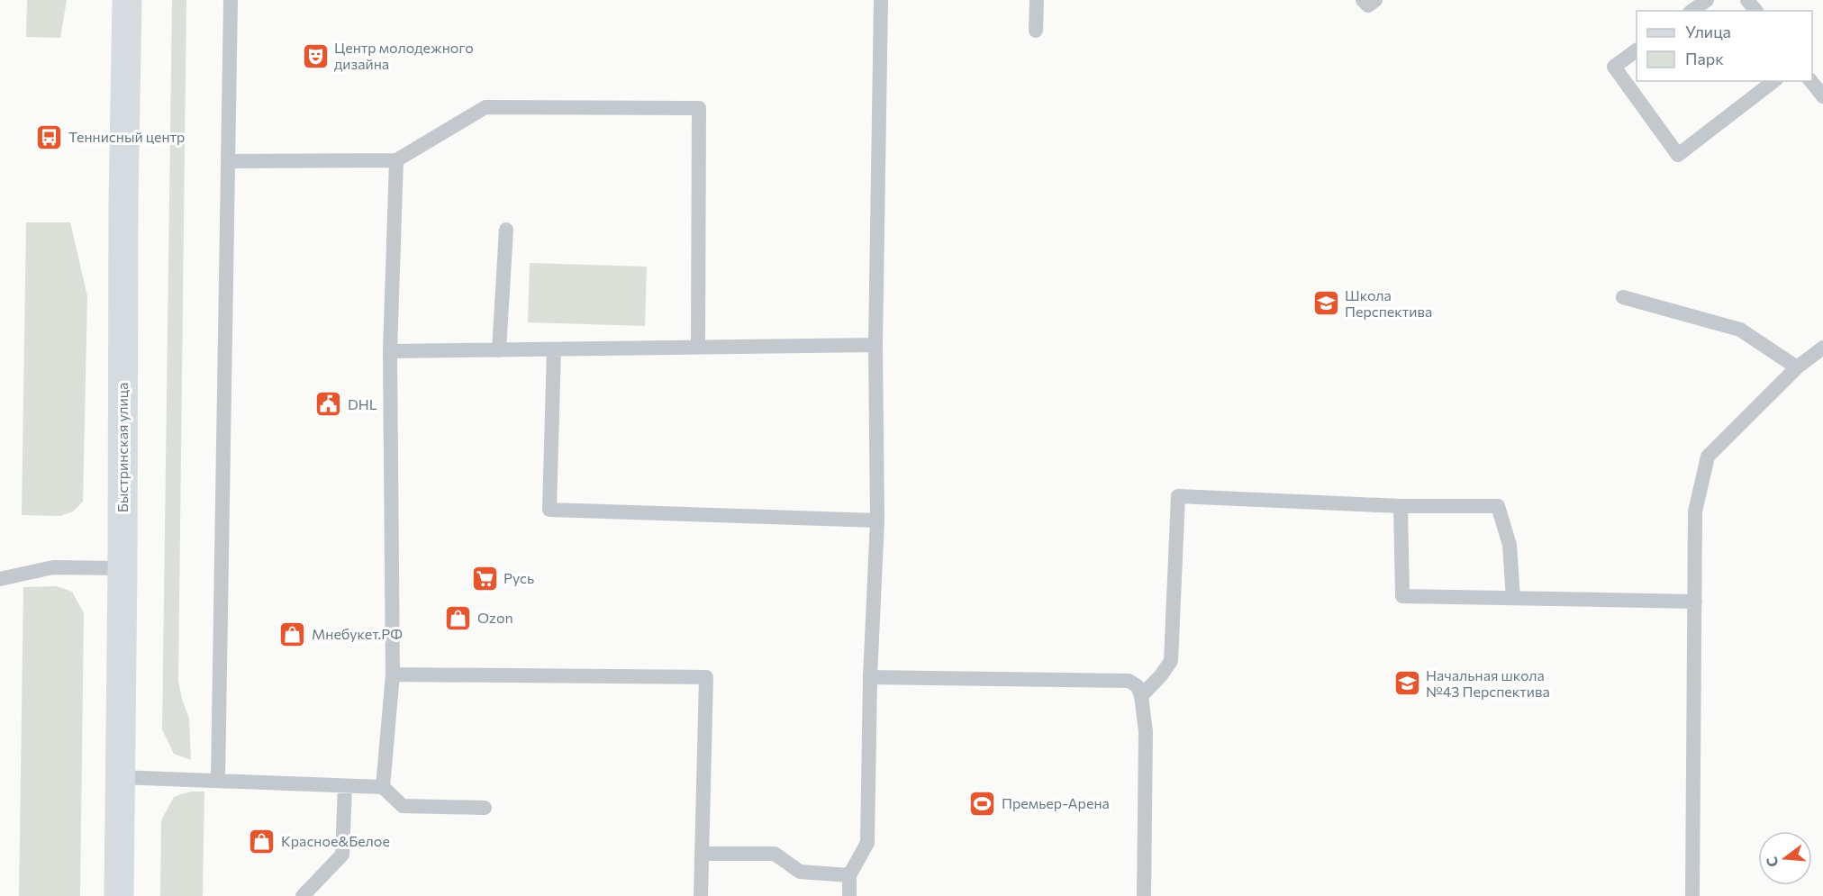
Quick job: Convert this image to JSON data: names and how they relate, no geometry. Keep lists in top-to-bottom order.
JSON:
{
  "streets": {
    "main road": ["Быстринская улица"]
  },
  "places": {
    "theatre": ["Центр молодежного дизайна"],
    "bus stop": ["Теннисный центр"],
    "school or university": ["Школа Перспектива", "Начальная школа №43 Перспектива"],
    "public building": ["DHL"],
    "supermarket": ["Русь"],
    "shop": ["Ozon", "Мнебукет.РФ", "Красное&Белое"],
    "sports": ["Премьер-Арена"]
  },
  "legend": ["Улица", "Парк"],
  "north": "left"
}
